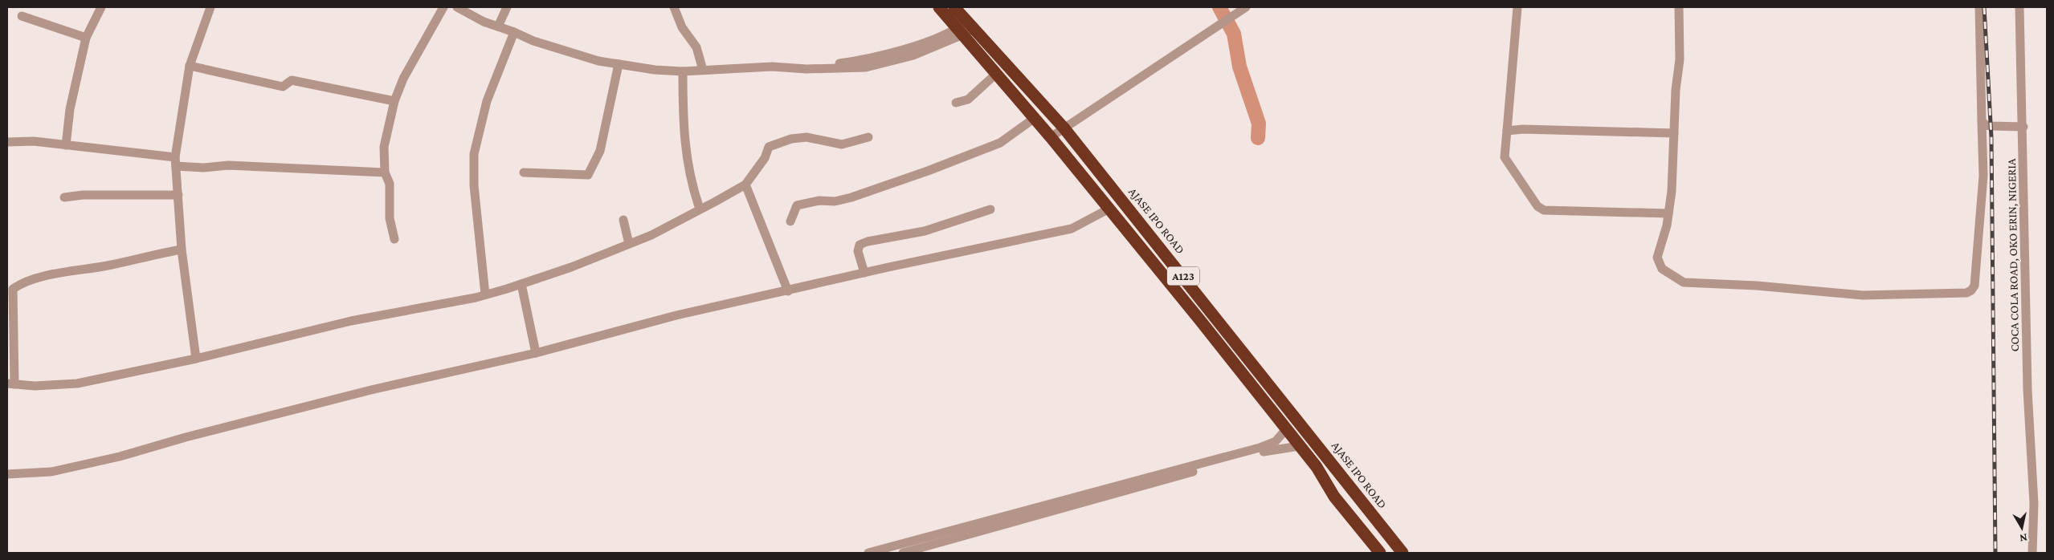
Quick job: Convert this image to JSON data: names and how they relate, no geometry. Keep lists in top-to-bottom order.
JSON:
{
  "streets": {
    "highway": ["AJASE IPO ROAD", "A123"],
    "street": ["COCA COLA ROAD, OKO ERIN, NIGERIA"]
  },
  "north": "bottom"
}
